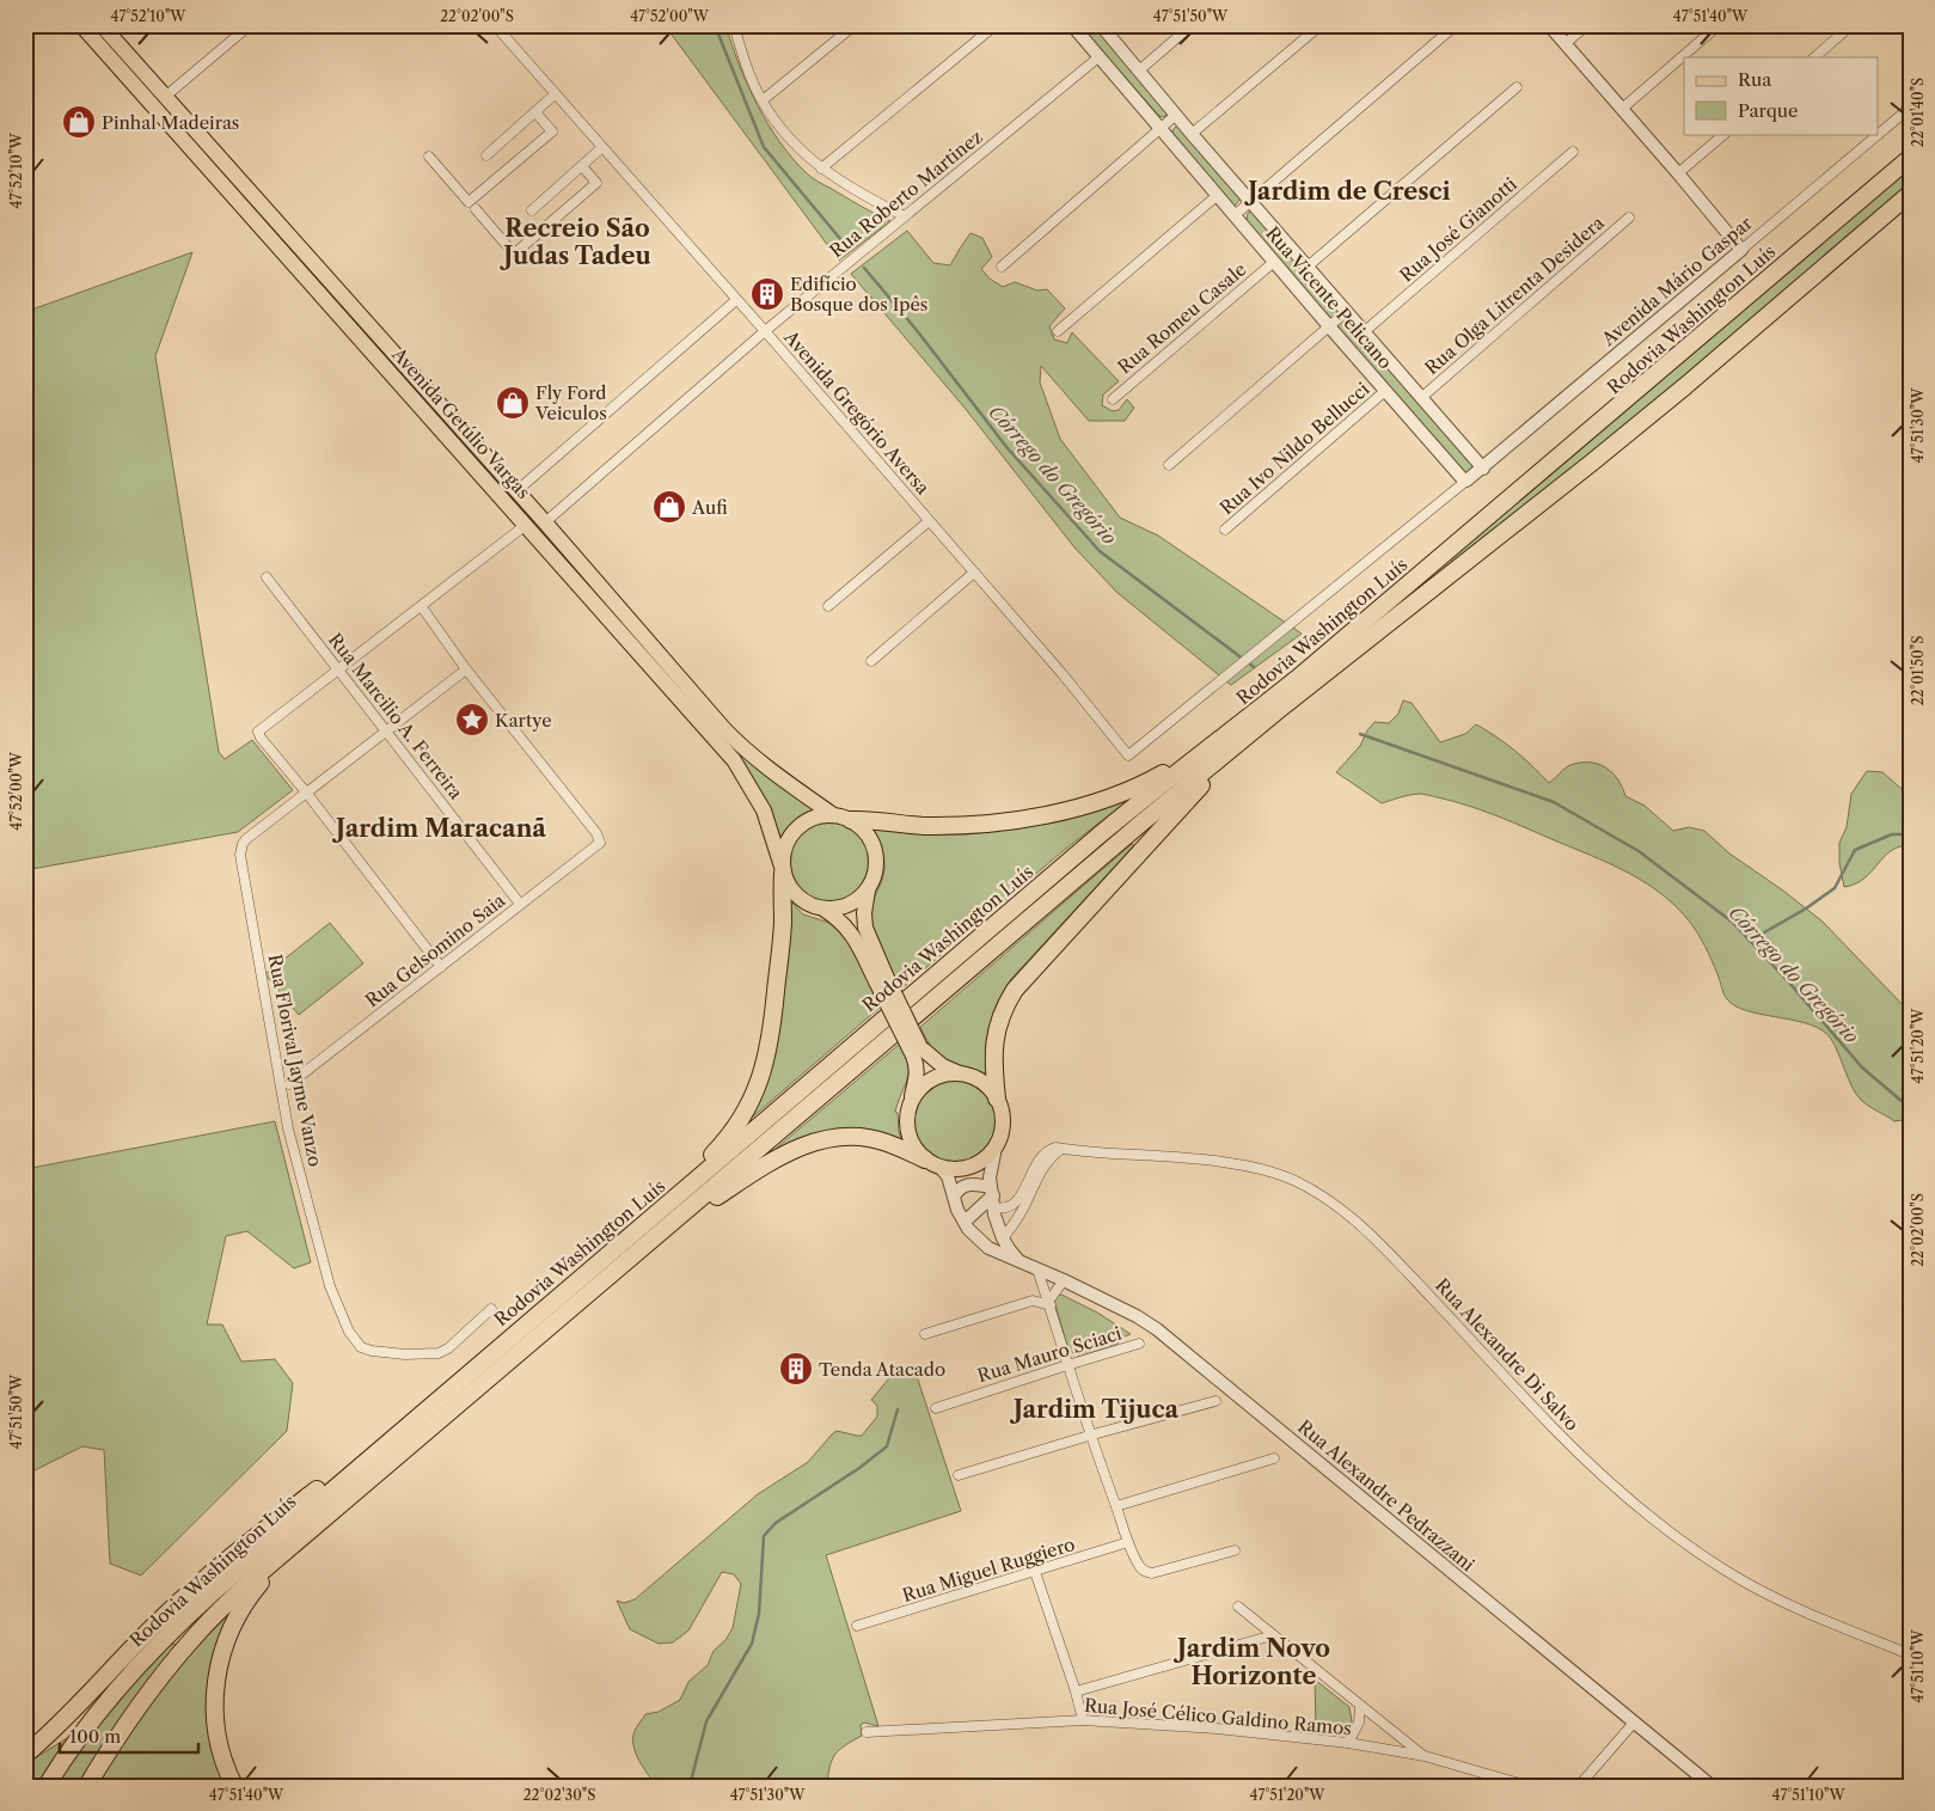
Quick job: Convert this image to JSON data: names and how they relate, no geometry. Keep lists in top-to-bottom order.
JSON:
{
  "streets": {
    "highway": ["Rodovia Washington Luís"],
    "main road": ["Avenida Getúlio Vargas"],
    "street": [
      "Rua Roberto Martinez",
      "Rua José Gianotti",
      "Avenida Mário Gaspar",
      "Rua Olga Litrenta Desidera",
      "Rua Vicente Pelicano",
      "Rua Romeu Casale",
      "Avenida Gregório Aversa",
      "Rua Ivo Nildo Bellucci",
      "Rua Marcilio A. Ferreira",
      "Rua Gelsomino Saia",
      "Rua Florival Jayme Vanzo",
      "Rua Mauro Sciaci",
      "Rua Alexandre Di Salvo",
      "Rua Alexandre Pedrazzani",
      "Rua Miguel Ruggiero",
      "Rua José Célico Galdino Ramos"
    ]
  },
  "crossings": [
    ["Rua Roberto Martinez", "Rua Vicente Pelicano"],
    ["Rua Roberto Martinez", "Avenida Gregório Aversa"],
    ["Rua Roberto Martinez", "Avenida Getúlio Vargas"],
    ["Rua José Gianotti", "Rua Vicente Pelicano"],
    ["Avenida Mário Gaspar", "Rua Vicente Pelicano"],
    ["Avenida Mário Gaspar", "Avenida Gregório Aversa"],
    ["Rua Olga Litrenta Desidera", "Rua Vicente Pelicano"],
    ["Rua Vicente Pelicano", "Rua Romeu Casale"],
    ["Rua Vicente Pelicano", "Avenida Gregório Aversa"],
    ["Rua Vicente Pelicano", "Rua Ivo Nildo Bellucci"],
    ["Rua Marcilio A. Ferreira", "Rua Gelsomino Saia"]
  ],
  "districts": [
    "Jardim de Cresci",
    "Recreio São Judas Tadeu",
    "Jardim Maracanã",
    "Jardim Tijuca",
    "Jardim Novo Horizonte"
  ],
  "water": ["Córrego do Gregório"],
  "places": {
    "shop": ["Pinhal Madeiras", "Fly Ford Veiculos", "Aufi"],
    "building": ["Edifício Bosque dos Ipês", "Tenda Atacado"],
    "place": ["Kartye"]
  },
  "legend": ["Rua", "Parque"],
  "scale_bar": "100 m",
  "coordinates": [
    "47°52'10\"W",
    "22°02'00\"S",
    "47°52'00\"W",
    "47°51'50\"W",
    "47°51'40\"W",
    "22°01'40\"S",
    "47°51'30\"W",
    "22°01'50\"S",
    "47°51'20\"W",
    "47°51'10\"W",
    "22°02'30\"S"
  ]
}
